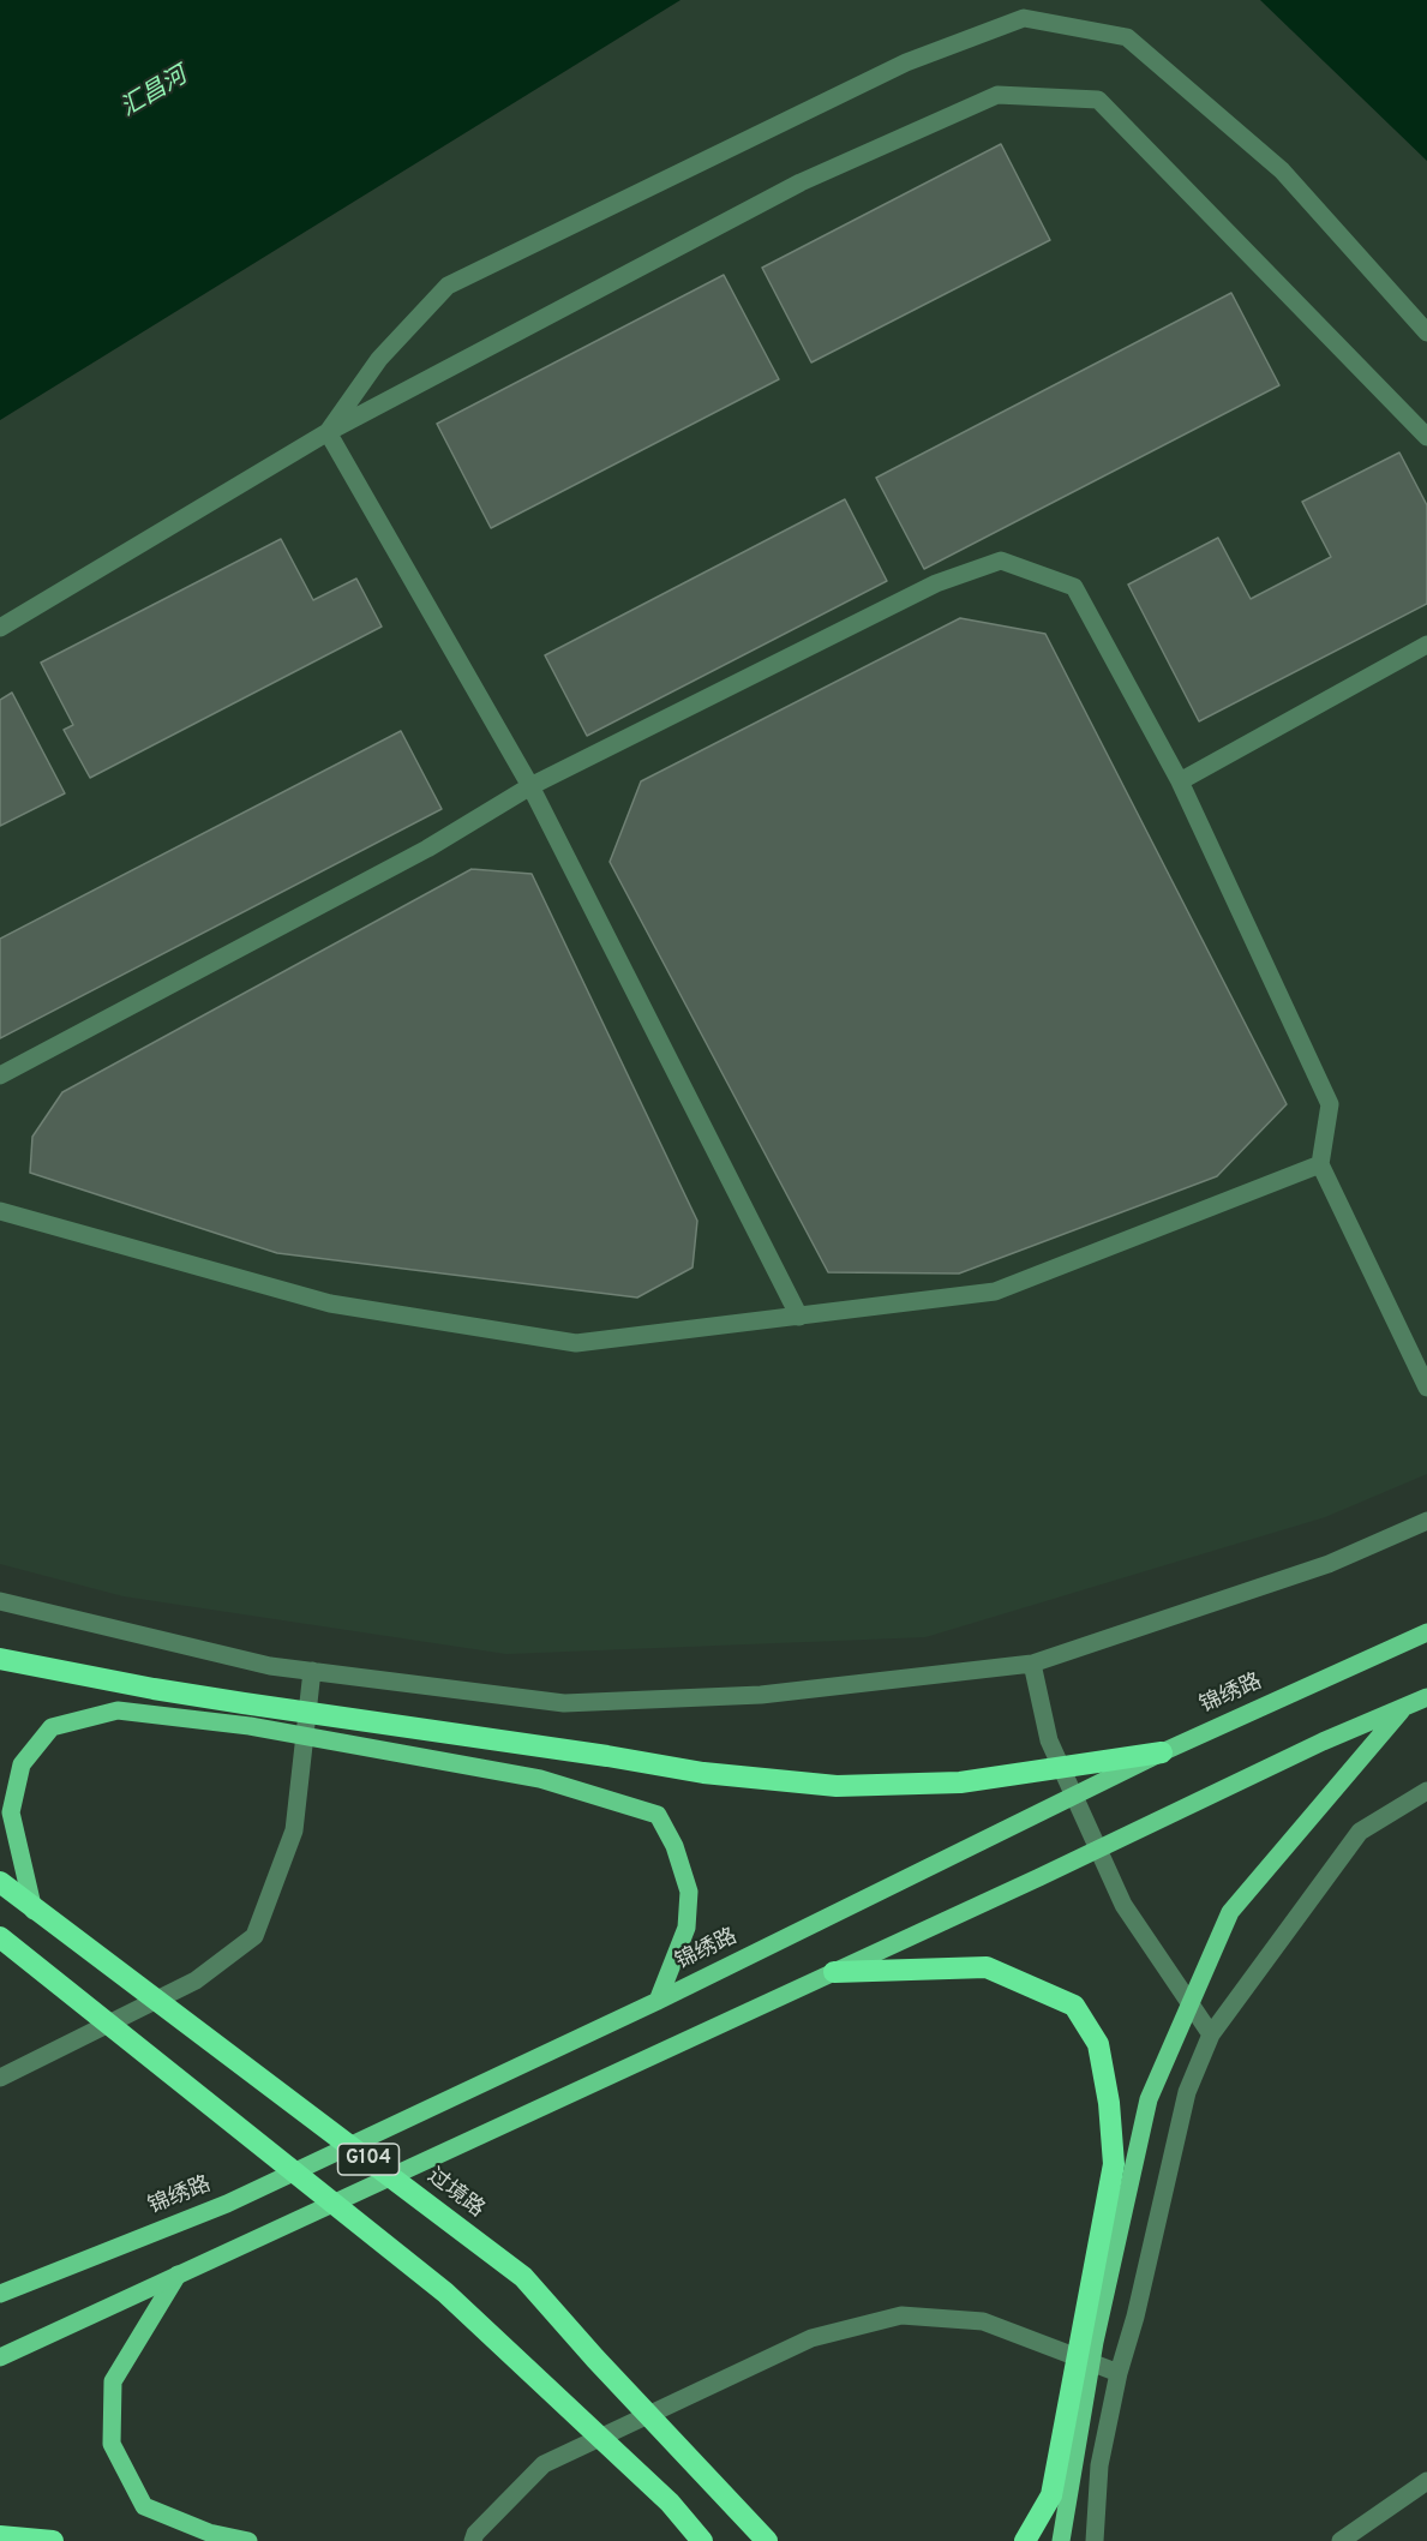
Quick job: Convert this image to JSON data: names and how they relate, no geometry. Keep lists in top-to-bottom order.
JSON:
{
  "streets": {
    "highway": ["G104", "过境路"],
    "main road": ["锦绣路"]
  },
  "water": ["汇昌河"]
}
